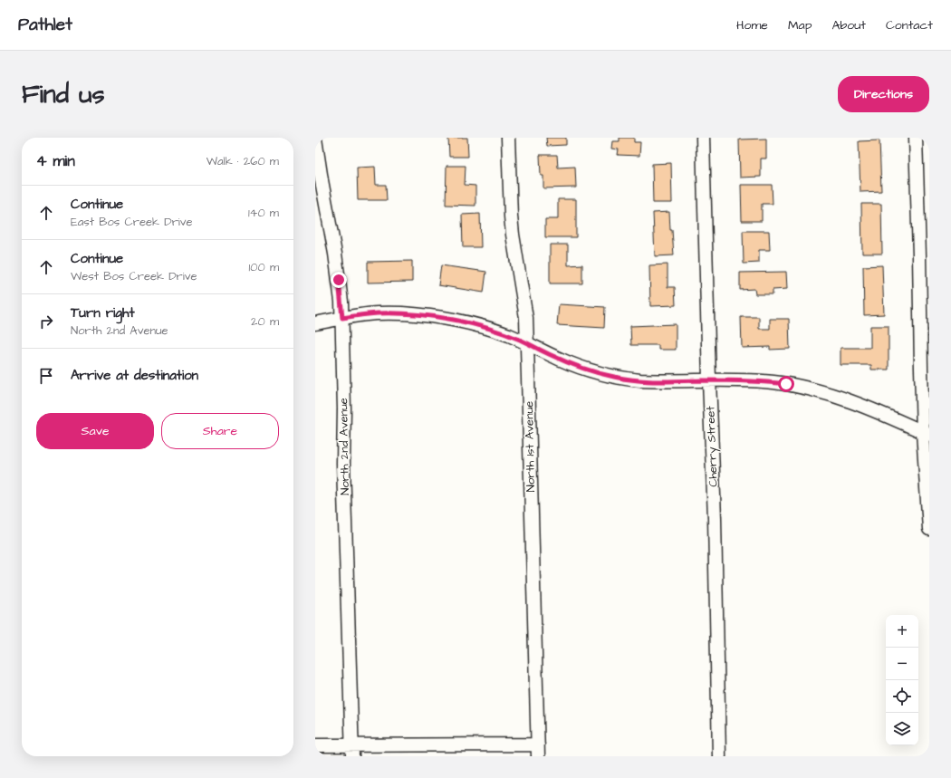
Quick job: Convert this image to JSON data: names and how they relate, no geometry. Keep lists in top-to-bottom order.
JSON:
{
  "streets": {
    "street": ["North 2nd Avenue", "North 1st Avenue", "Cherry Street"]
  },
  "page": {
    "header": "Pathlet",
    "nav": [
      "Home",
      "Map",
      "About",
      "Contact"
    ],
    "buttons": [
      "Directions",
      ["Save", "Share"]
    ],
    "title": "Find us",
    "heading": ["4 min", "Walk · 260 m"],
    "list": [
      ["Continue", "East Bos Creek Drive", "140 m"],
      ["Continue", "West Bos Creek Drive", "100 m"],
      ["Turn right", "North 2nd Avenue", "20 m"],
      "Arrive at destination"
    ],
    "map_buttons": ["+", "−"]
  }
}
